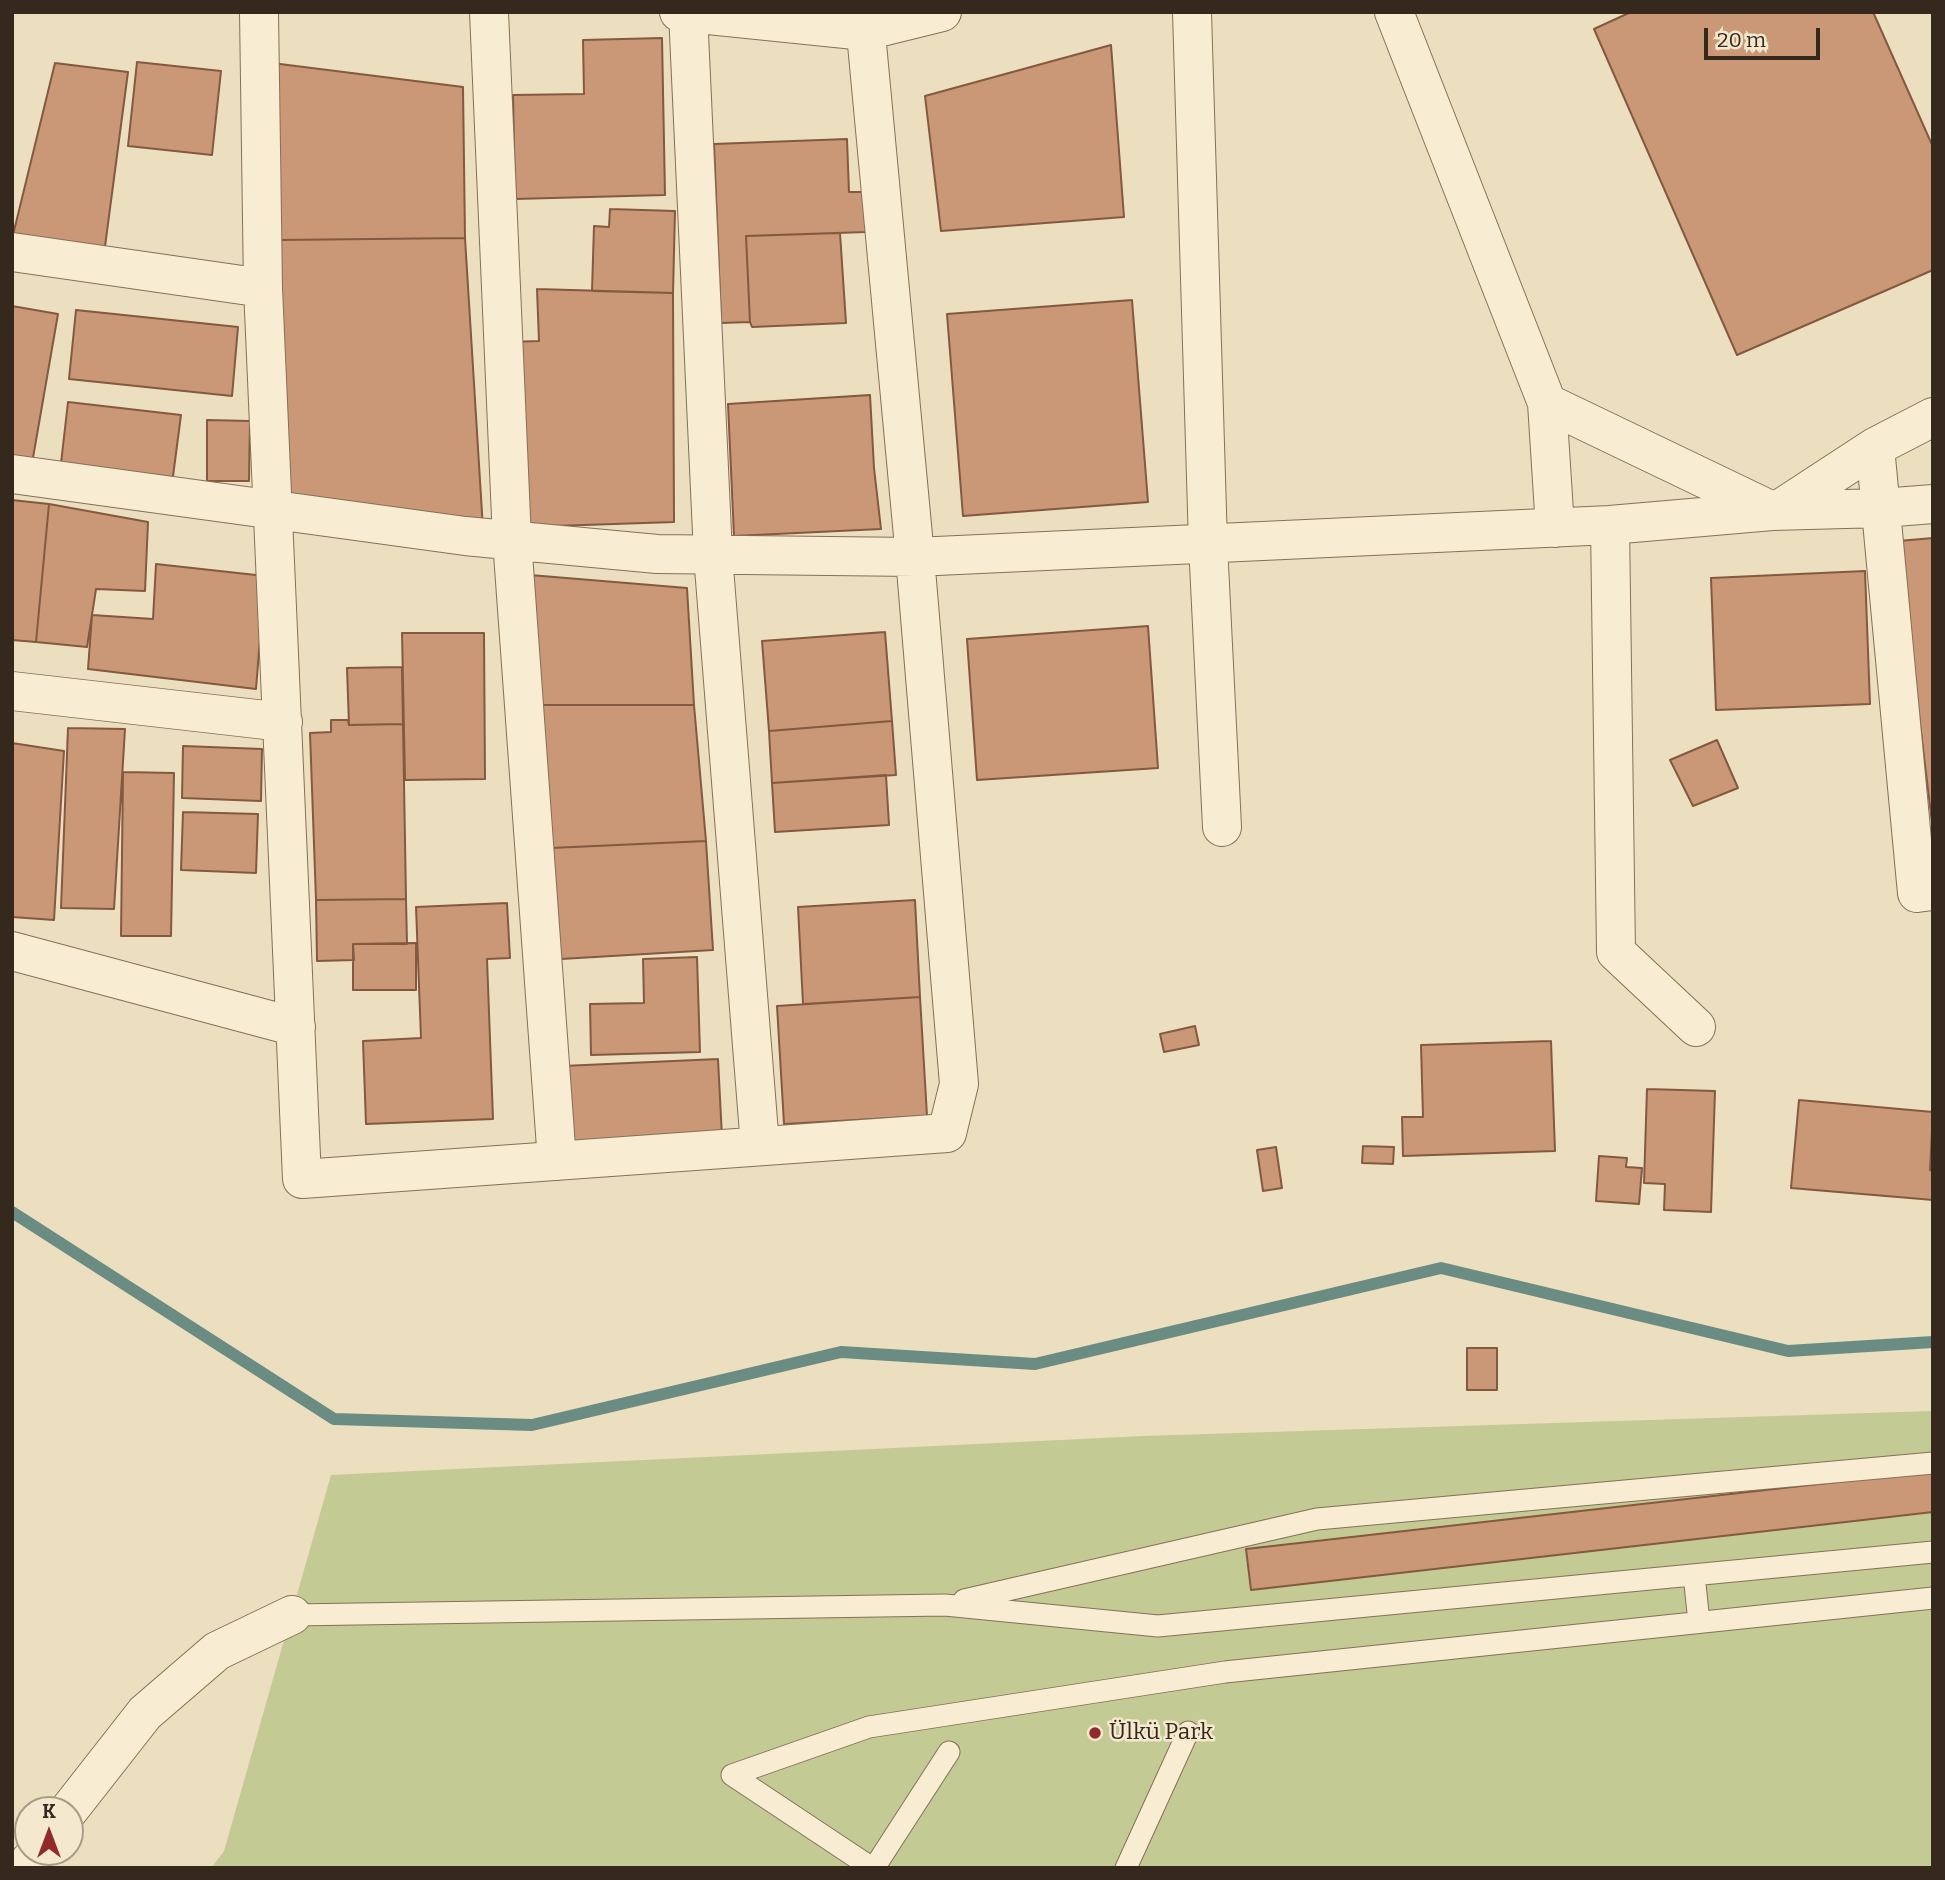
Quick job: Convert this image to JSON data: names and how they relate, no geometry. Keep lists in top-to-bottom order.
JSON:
{
  "places": ["Ülkü Park"],
  "scale_bar": "20 m",
  "north": "top"
}
